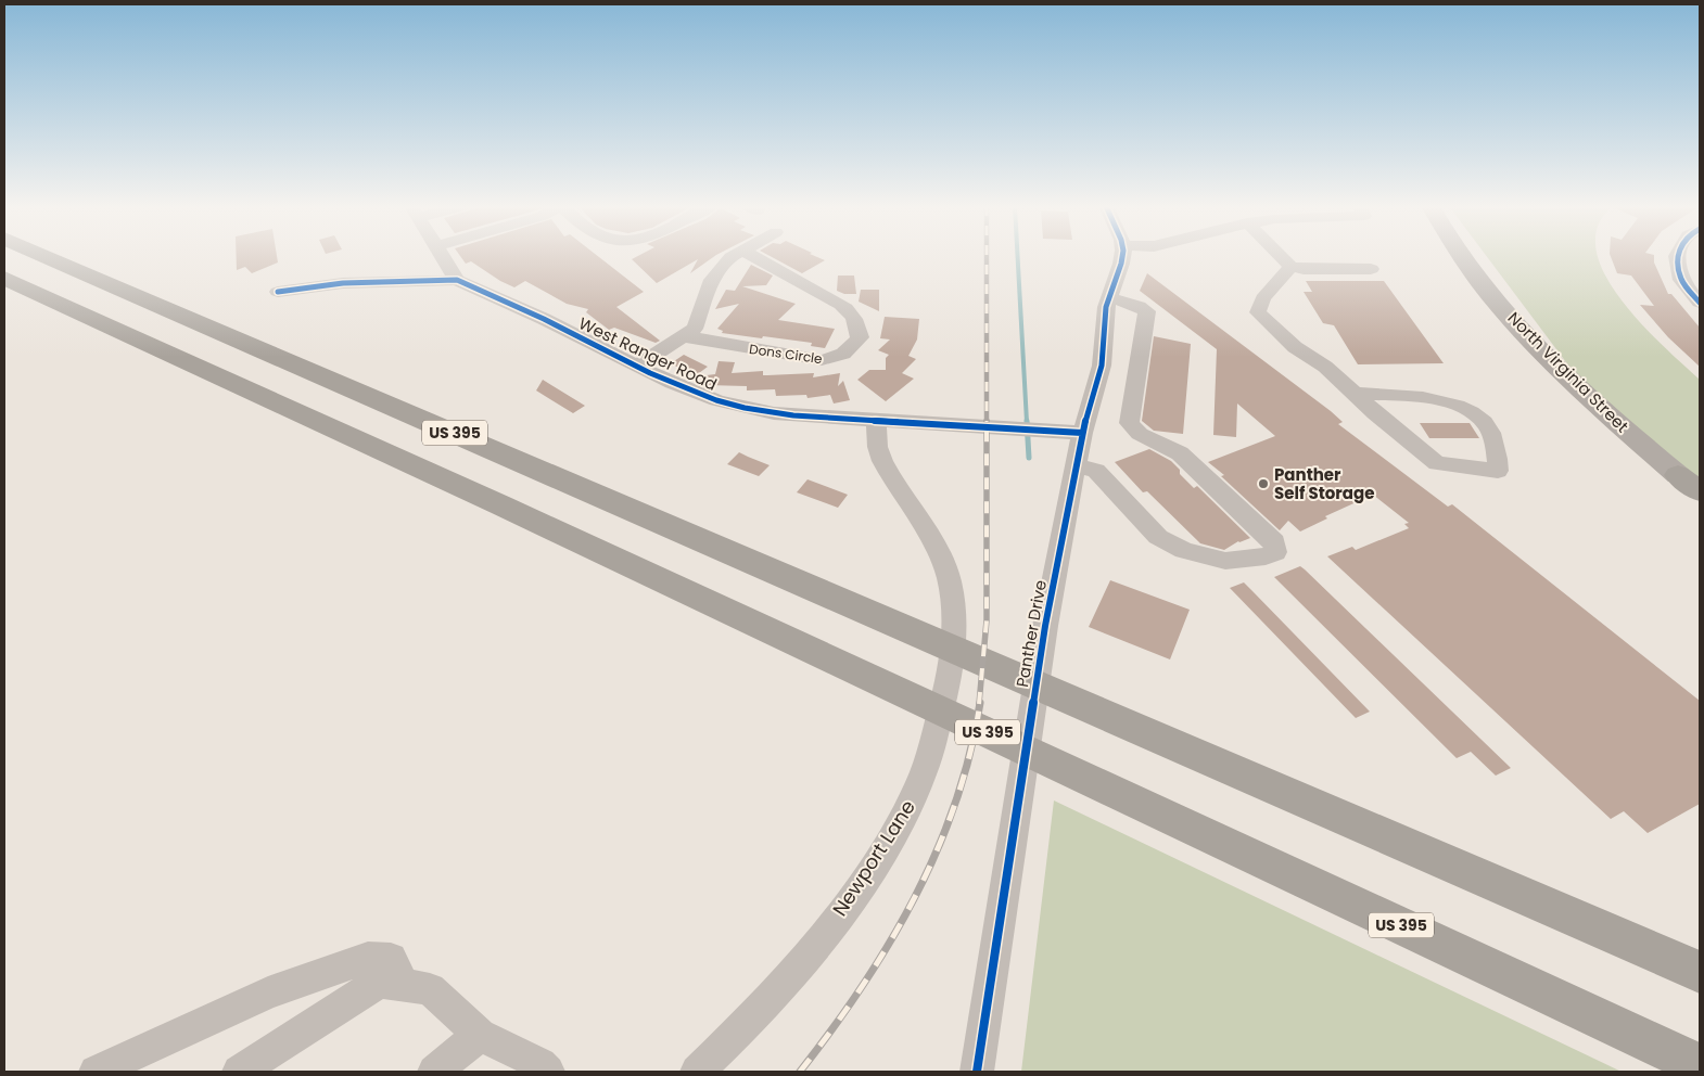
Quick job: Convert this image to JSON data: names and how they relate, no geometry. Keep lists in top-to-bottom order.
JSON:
{
  "streets": {
    "highway": ["US 395"],
    "main road": ["North Virginia Street"],
    "street": [
      "West Ranger Road",
      "Dons Circle",
      "Panther Drive",
      "Newport Lane"
    ]
  },
  "crossings": [
    ["West Ranger Road", "Panther Drive"],
    ["West Ranger Road", "Newport Lane"]
  ],
  "places": ["Panther Self Storage"]
}
